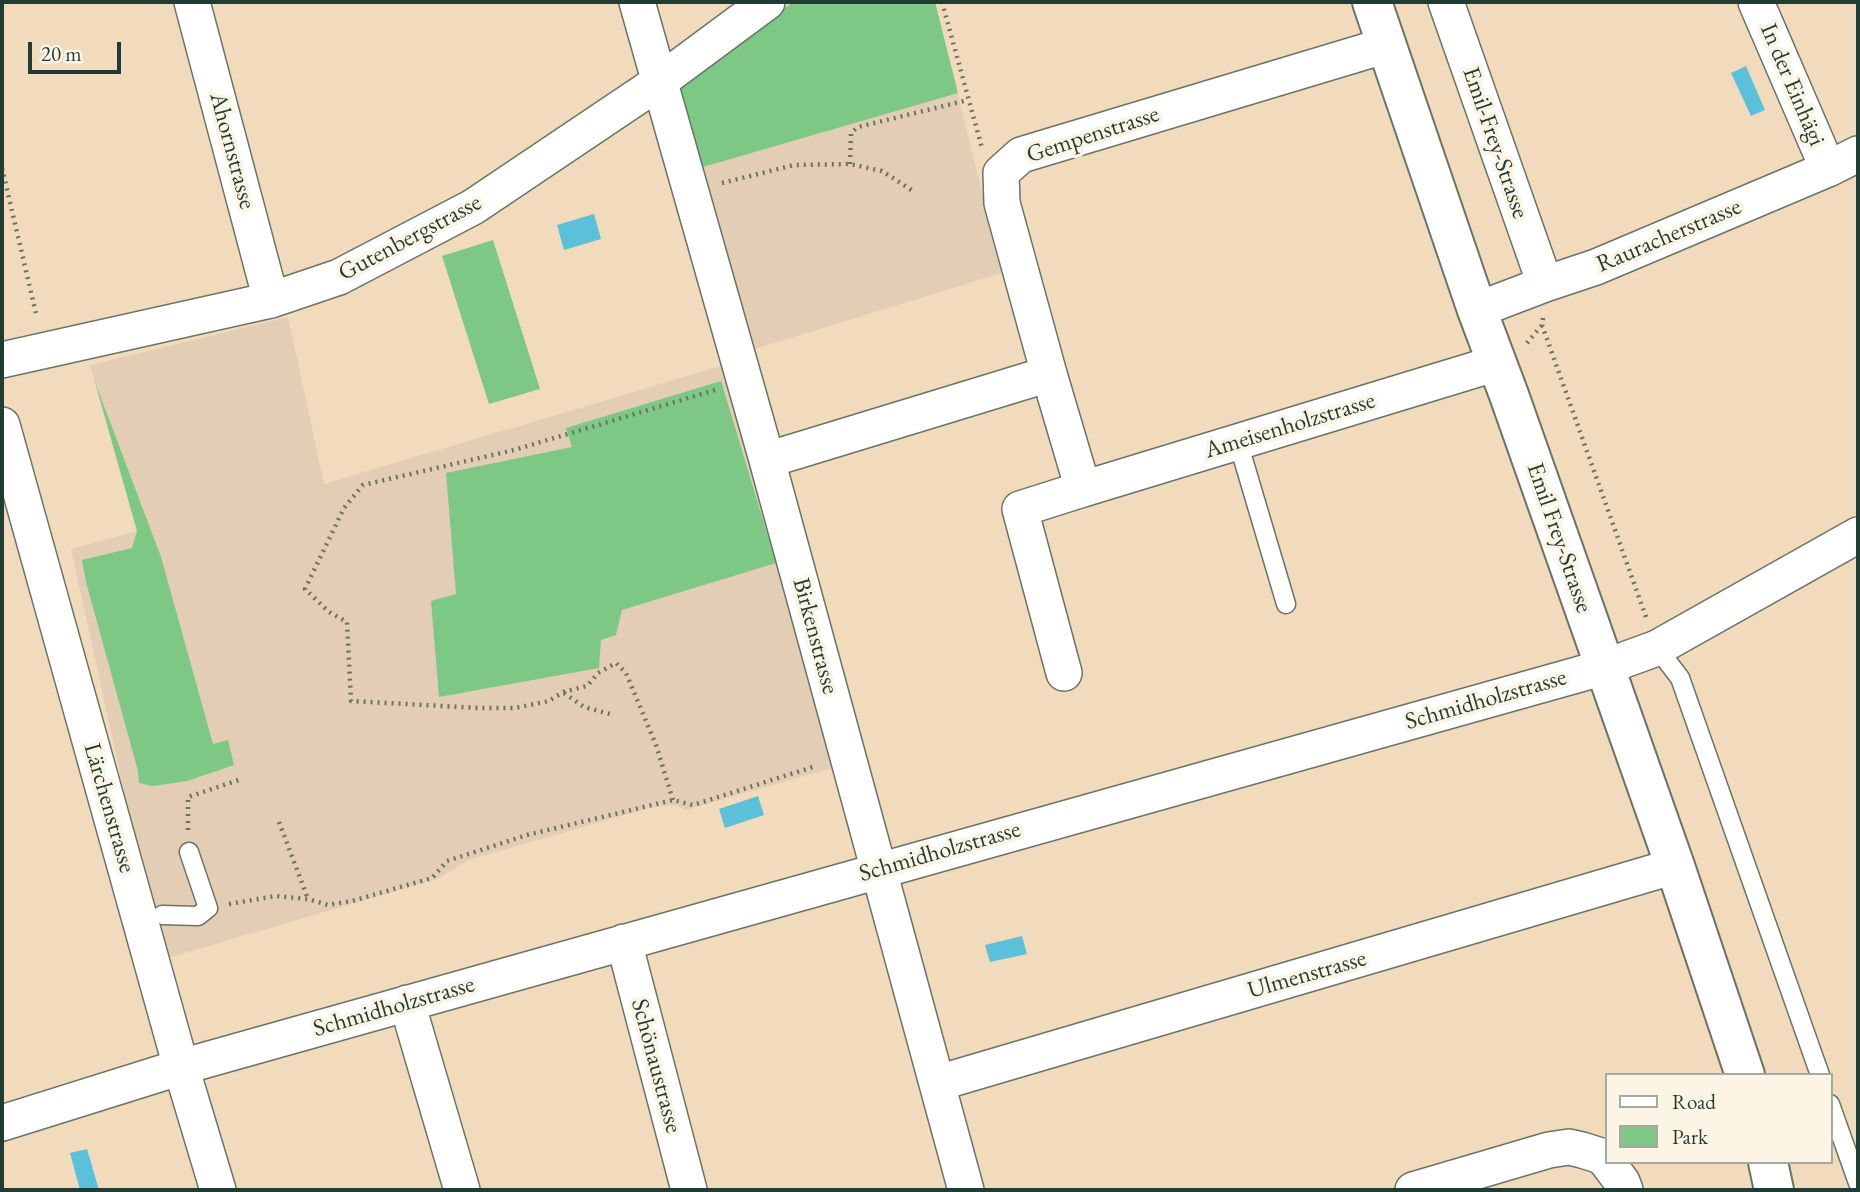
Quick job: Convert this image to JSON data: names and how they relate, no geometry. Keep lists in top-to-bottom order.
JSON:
{
  "streets": {
    "street": [
      "In der Einhägi",
      "Gempenstrasse",
      "Emil-Frey-Strasse",
      "Ahornstrasse",
      "Rauracherstrasse",
      "Gutenbergstrasse",
      "Ameisenholzstrasse",
      "Emil Frey-Strasse",
      "Birkenstrasse",
      "Schmidholzstrasse",
      "Lärchenstrasse",
      "Ulmenstrasse",
      "Schönaustrasse"
    ]
  },
  "crossings": [
    ["In der Einhägi", "Rauracherstrasse"],
    ["Gempenstrasse", "Emil Frey-Strasse"],
    ["Emil-Frey-Strasse", "Rauracherstrasse"],
    ["Ahornstrasse", "Gutenbergstrasse"],
    ["Rauracherstrasse", "Emil Frey-Strasse"],
    ["Gutenbergstrasse", "Birkenstrasse"],
    ["Ameisenholzstrasse", "Emil Frey-Strasse"],
    ["Emil Frey-Strasse", "Schmidholzstrasse"],
    ["Emil Frey-Strasse", "Ulmenstrasse"],
    ["Birkenstrasse", "Schmidholzstrasse"],
    ["Birkenstrasse", "Ulmenstrasse"],
    ["Schmidholzstrasse", "Lärchenstrasse"],
    ["Schmidholzstrasse", "Schönaustrasse"]
  ],
  "legend": ["Road", "Park"],
  "scale_bar": "20 m"
}
